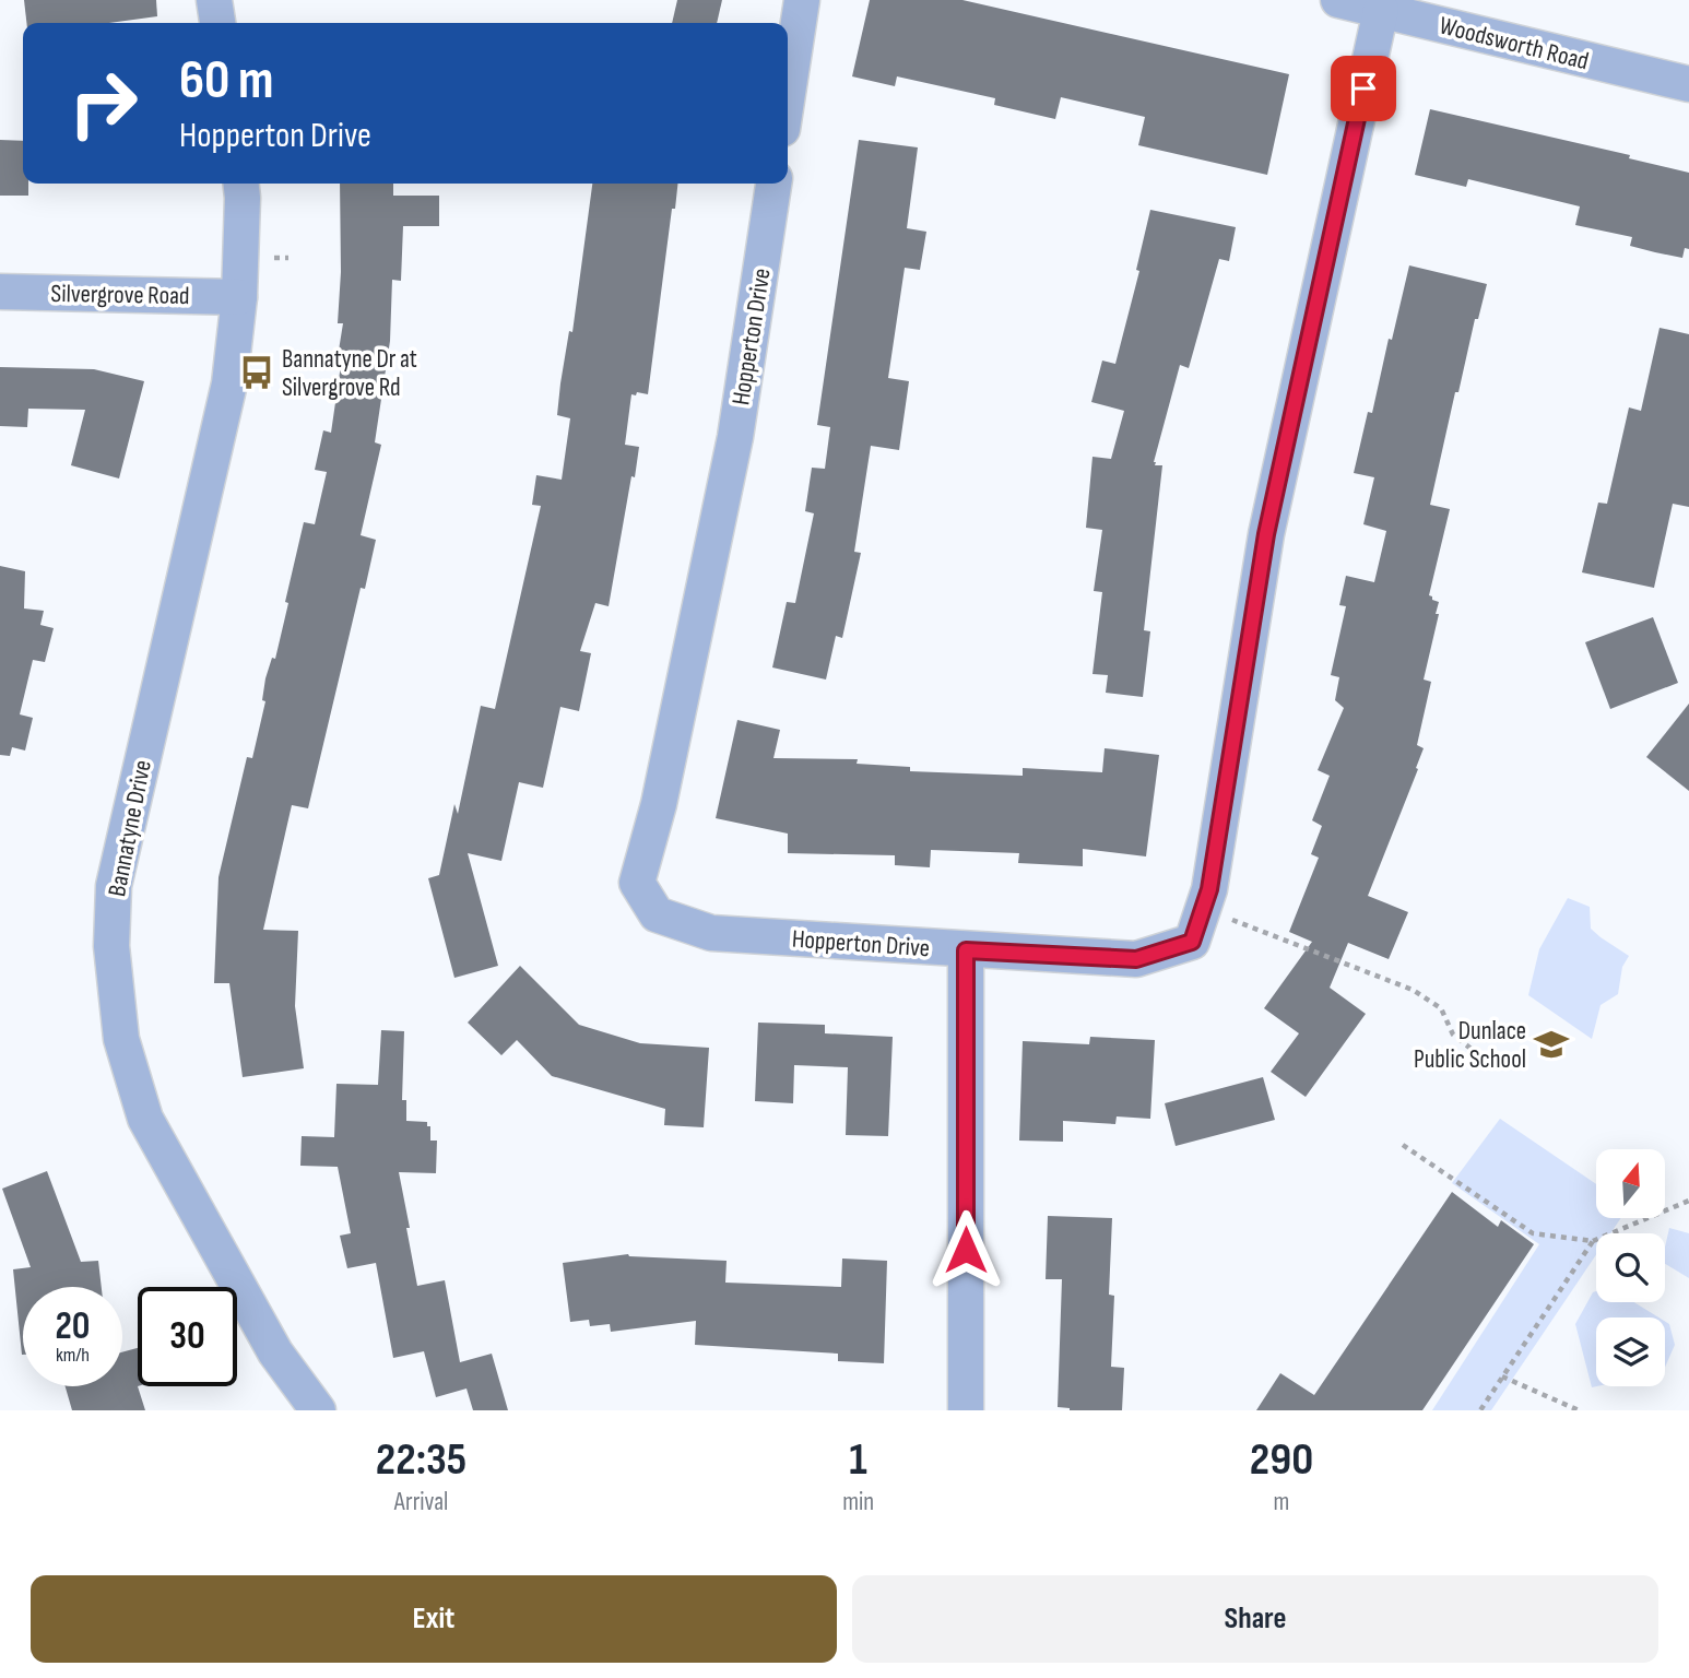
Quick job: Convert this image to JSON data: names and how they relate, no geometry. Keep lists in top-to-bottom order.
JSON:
{
  "streets": {
    "street": [
      "Woodsworth Road",
      "Silvergrove Road",
      "Hopperton Drive",
      "Bannatyne Drive"
    ]
  },
  "crossings": [
    ["Woodsworth Road", "Hopperton Drive"],
    ["Silvergrove Road", "Bannatyne Drive"]
  ],
  "places": {
    "bus stop": ["Bannatyne Dr at Silvergrove Rd"],
    "school or university": ["Dunlace Public School"]
  },
  "north": "top",
  "page": {
    "turn": ["60 m", "Hopperton Drive"],
    "speed": "20 km/h",
    "limit": "30",
    "eta": [
      "22:35",
      "Arrival",
      "1",
      "min",
      "290",
      "m"
    ],
    "buttons": ["Exit", "Share"]
  }
}
